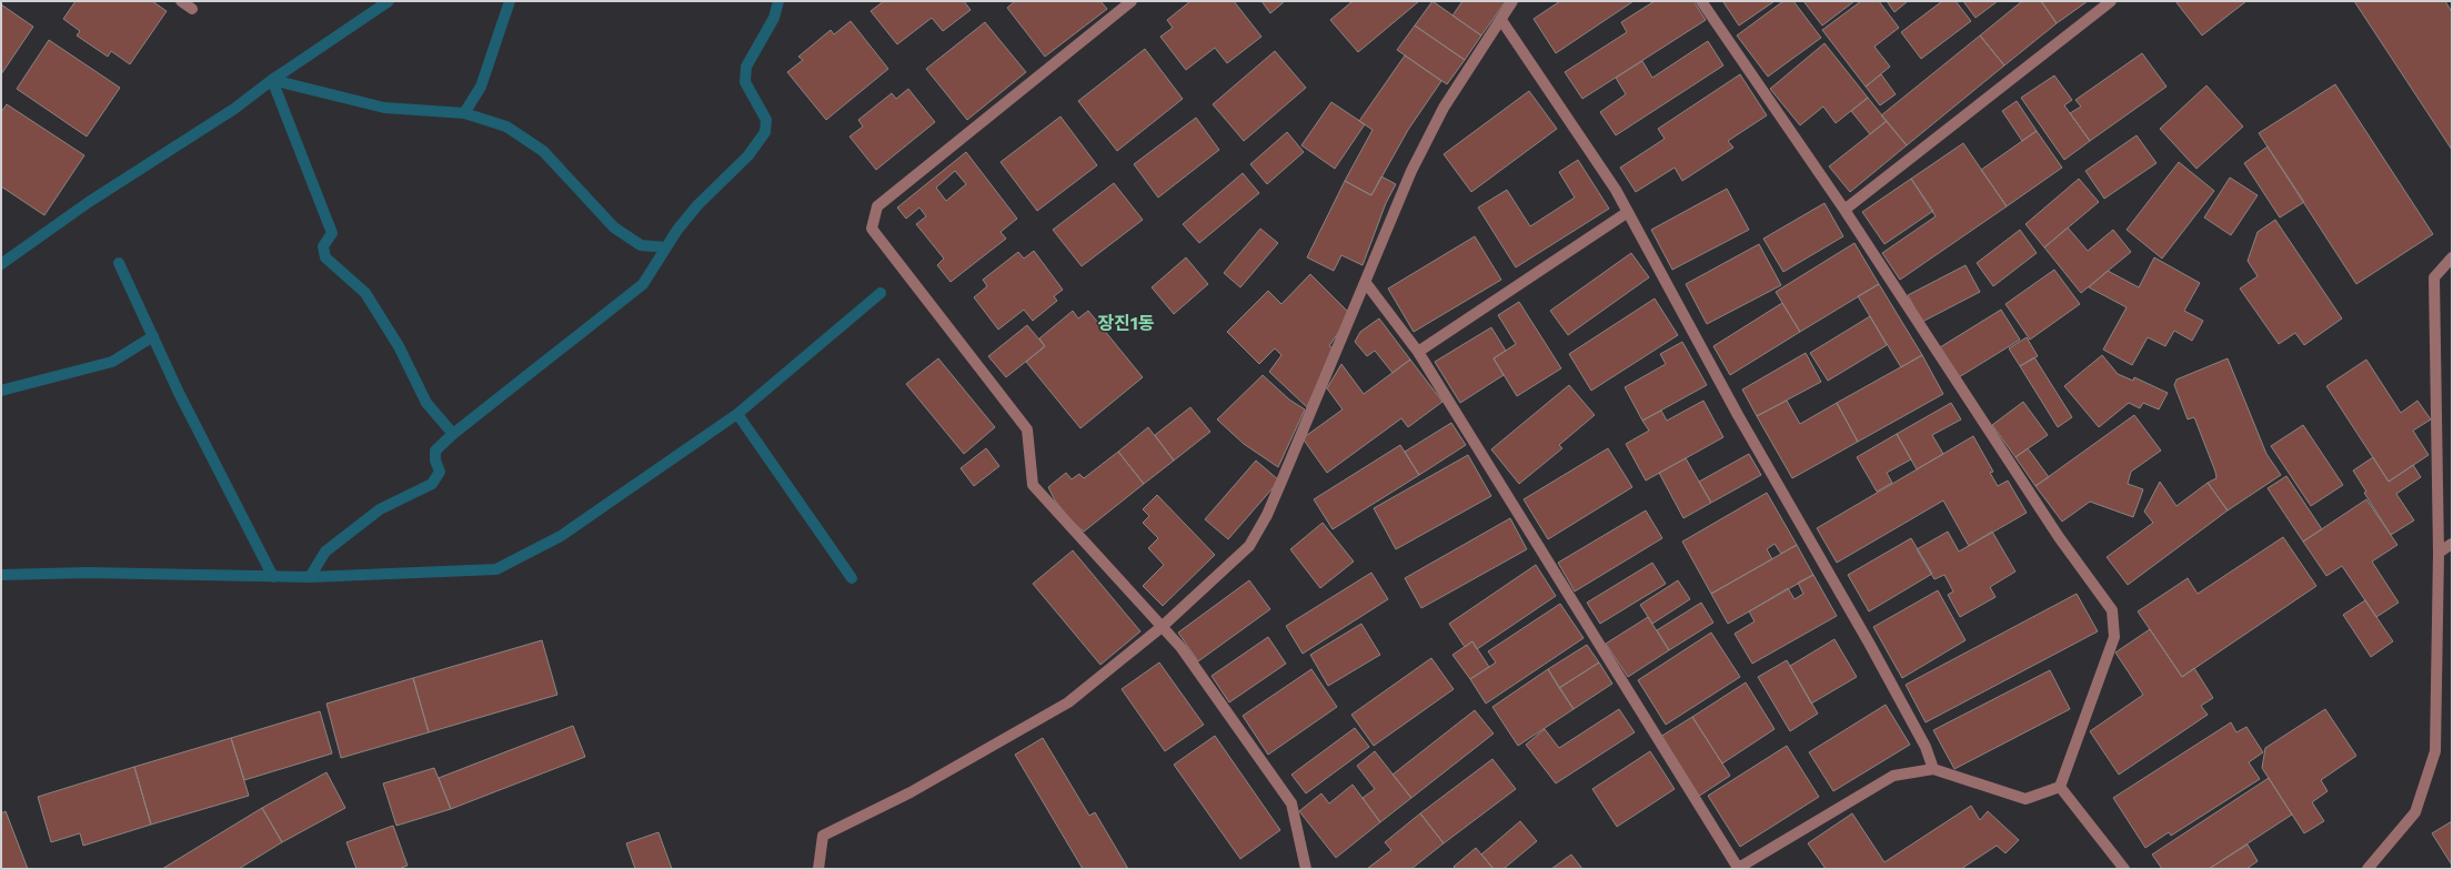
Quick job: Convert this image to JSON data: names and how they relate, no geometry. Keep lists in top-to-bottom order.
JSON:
{
  "districts": ["장진1동"]
}
